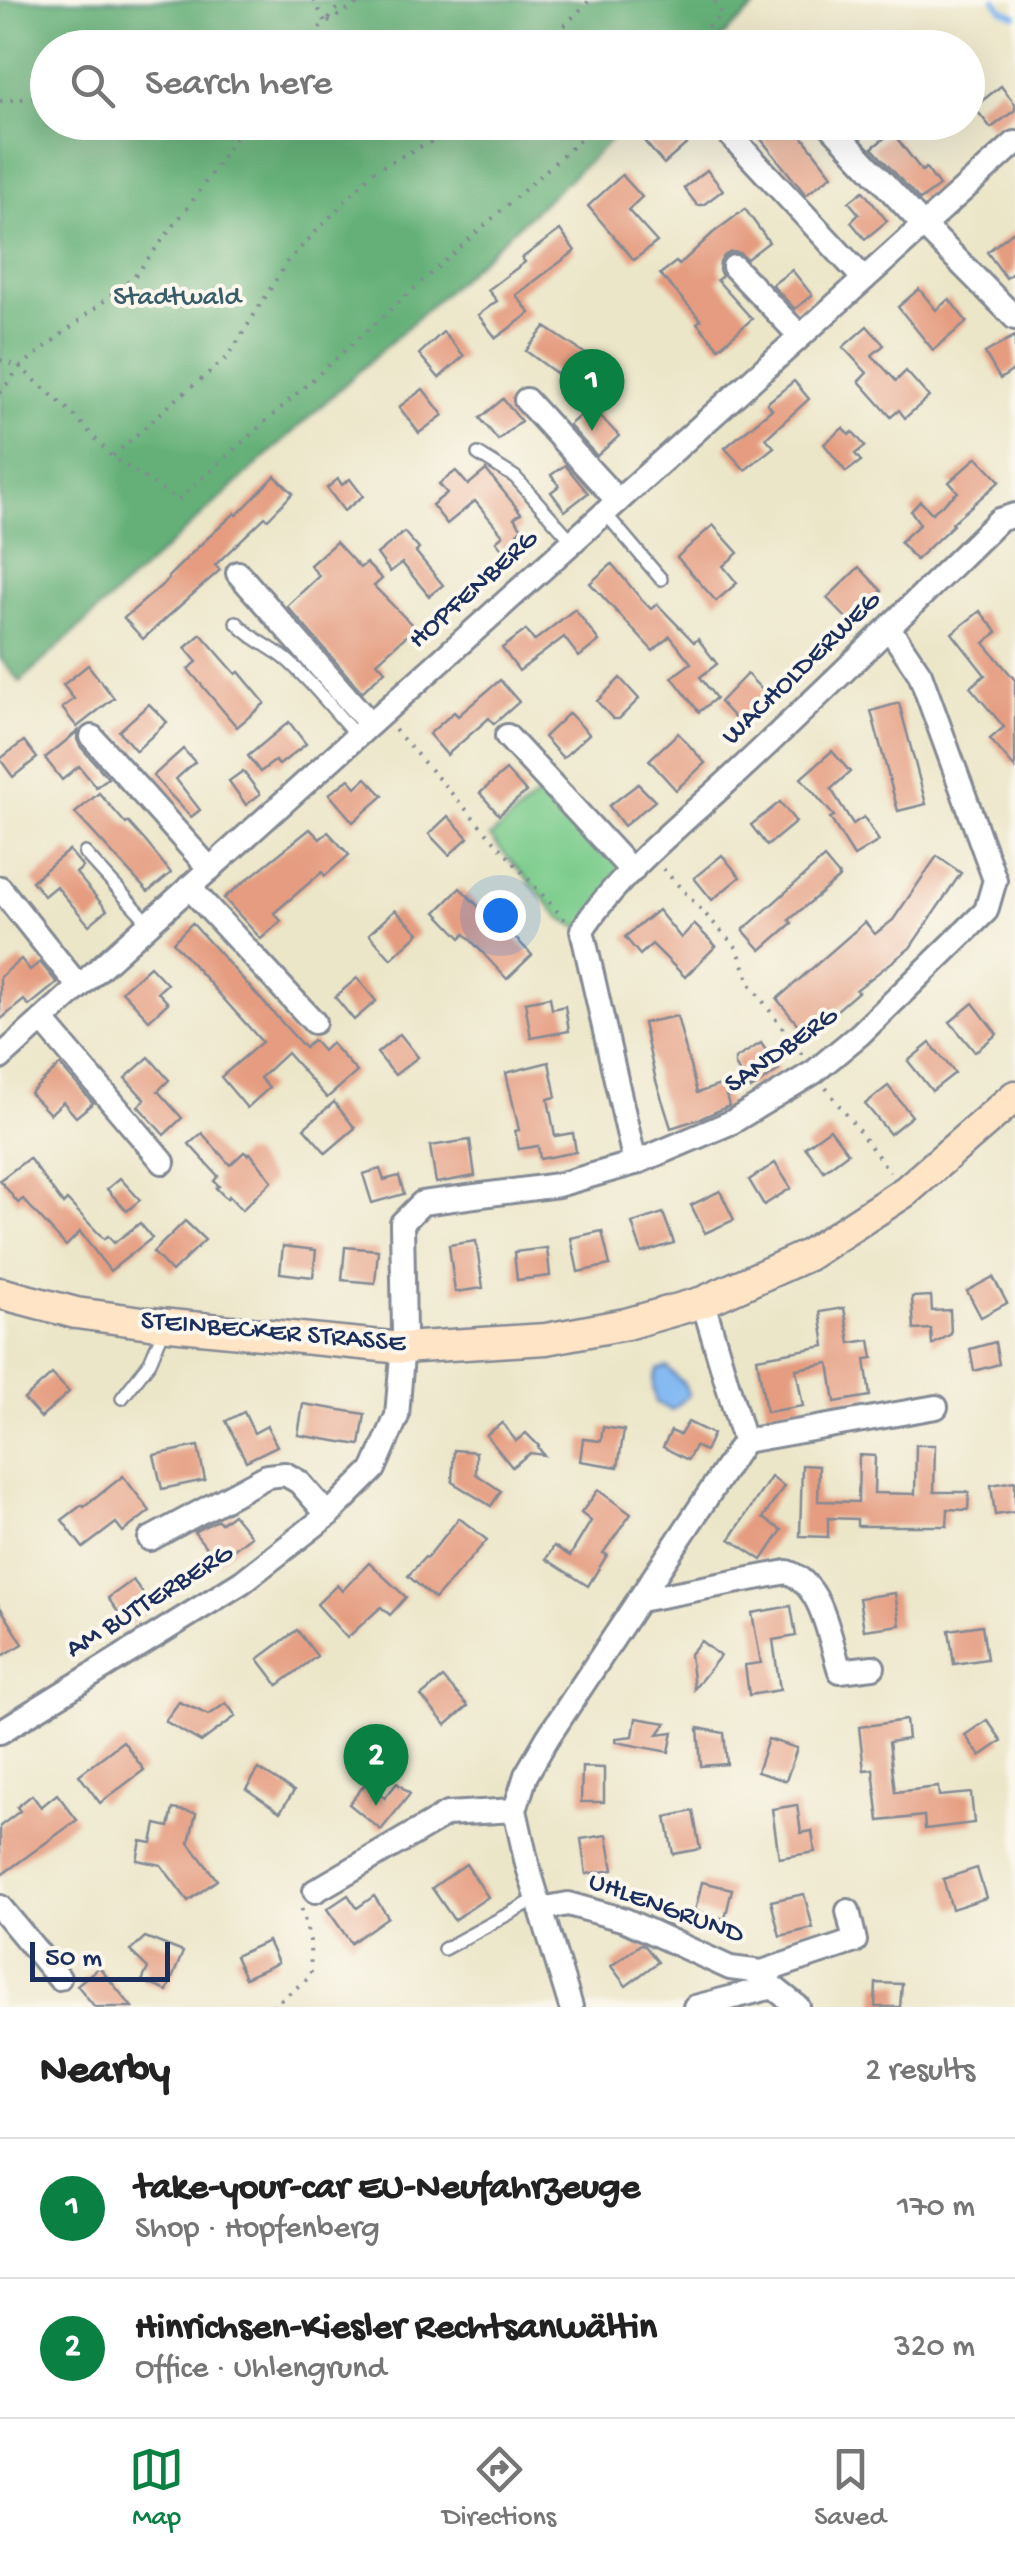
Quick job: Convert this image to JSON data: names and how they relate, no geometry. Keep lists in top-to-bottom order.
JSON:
{
  "streets": {
    "street": [
      "HOPFENBERG",
      "WACHOLDERWEG",
      "SANDBERG",
      "STEINBECKER STRASSE",
      "AM BUTTERBERG",
      "UHLENGRUND"
    ]
  },
  "crossings": [
    ["WACHOLDERWEG", "SANDBERG"],
    ["SANDBERG", "STEINBECKER STRASSE"],
    ["SANDBERG", "AM BUTTERBERG"],
    ["STEINBECKER STRASSE", "AM BUTTERBERG"]
  ],
  "parks": ["Stadtwald"],
  "scale_bar": "50 m",
  "page": {
    "search": "Search here",
    "pins": ["1", "2"],
    "scale": "50 m",
    "heading": ["Nearby", "2 results"],
    "list": [
      {
        "mark": "1",
        "name": "take-your-car EU-Neufahrzeuge",
        "note": "Shop · Hopfenberg",
        "value": "170 m"
      },
      {
        "mark": "2",
        "name": "Hinrichsen-Kiesler Rechtsanwältin",
        "note": "Office · Uhlengrund",
        "value": "320 m"
      }
    ],
    "nav": ["Map", "Directions", "Saved"]
  }
}
